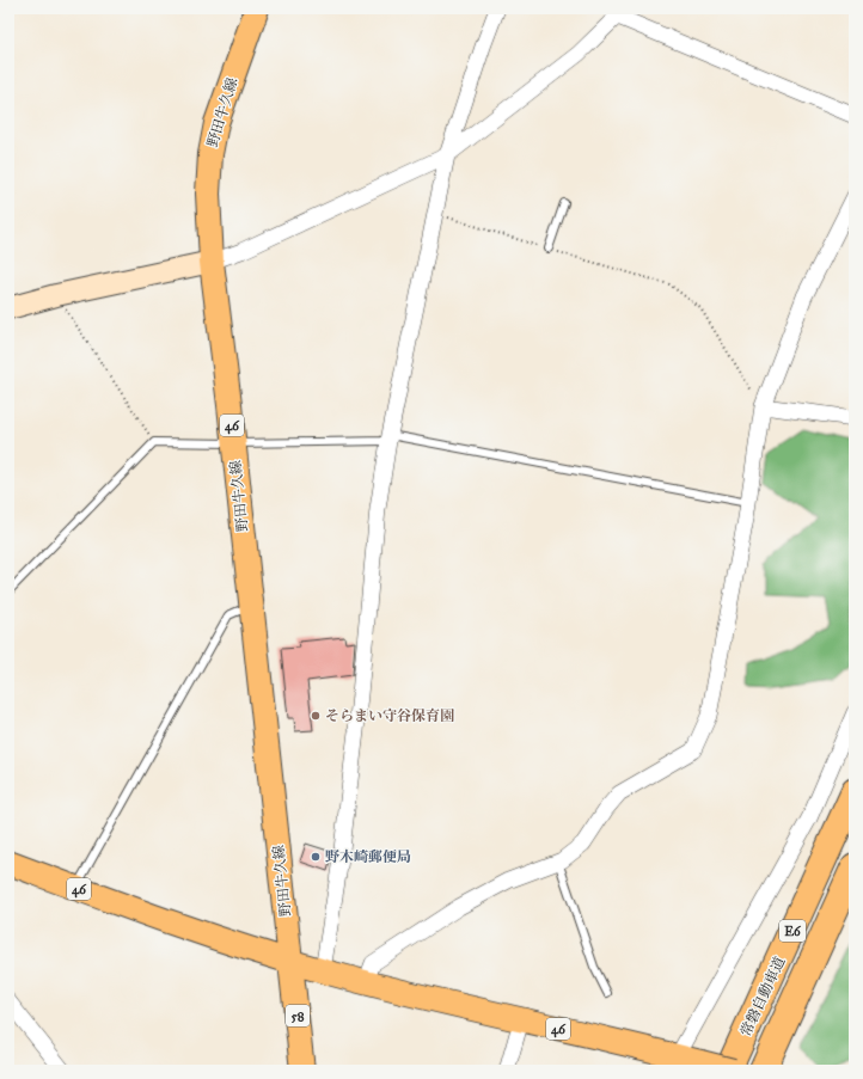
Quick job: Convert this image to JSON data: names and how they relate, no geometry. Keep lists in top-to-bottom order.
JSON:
{
  "streets": {
    "highway": ["E6", "常磐自動車道"],
    "main road": ["野田牛久線", "46", "58"]
  },
  "crossings": [
    ["野田牛久線", "46"],
    ["野田牛久線", "58"],
    ["46", "58"]
  ],
  "places": ["そらまい守谷保育園", "野木崎郵便局"]
}
